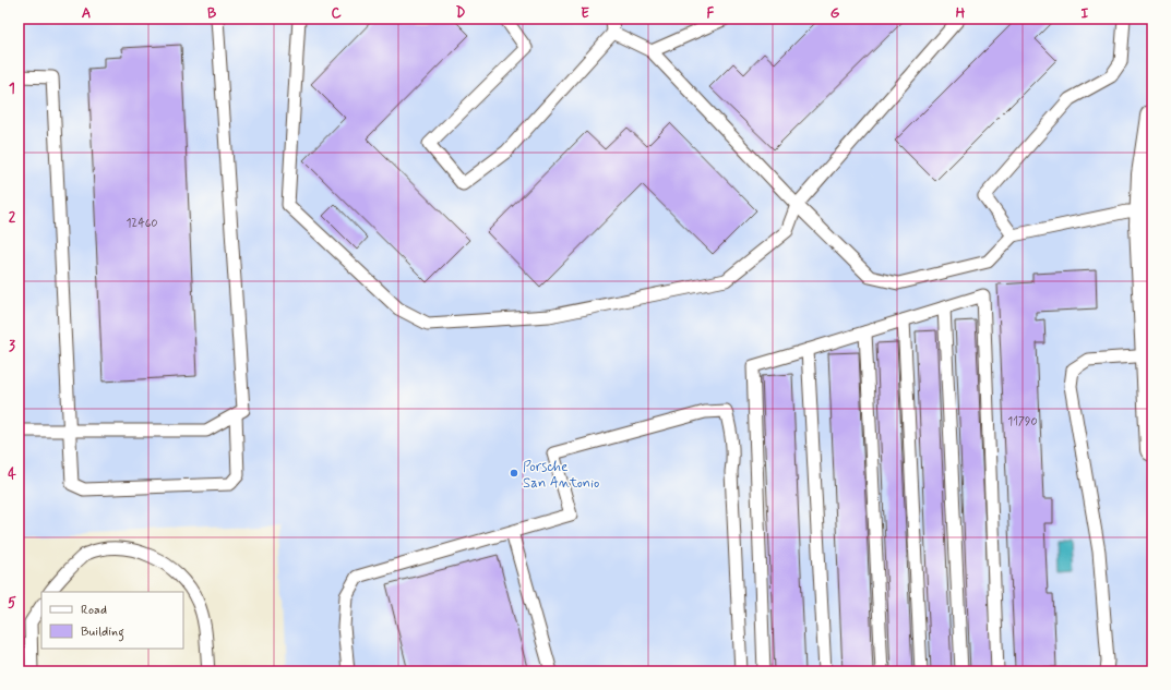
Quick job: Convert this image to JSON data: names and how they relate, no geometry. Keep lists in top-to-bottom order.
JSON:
{
  "places": ["Porsche San Antonio"],
  "house_numbers": ["12460", "11790"],
  "legend": ["Road", "Building"],
  "grid": {
    "columns": [
      "A",
      "B",
      "C",
      "D",
      "E",
      "F",
      "G",
      "H",
      "I"
    ],
    "rows": [
      "1",
      "2",
      "3",
      "4",
      "5"
    ]
  }
}
